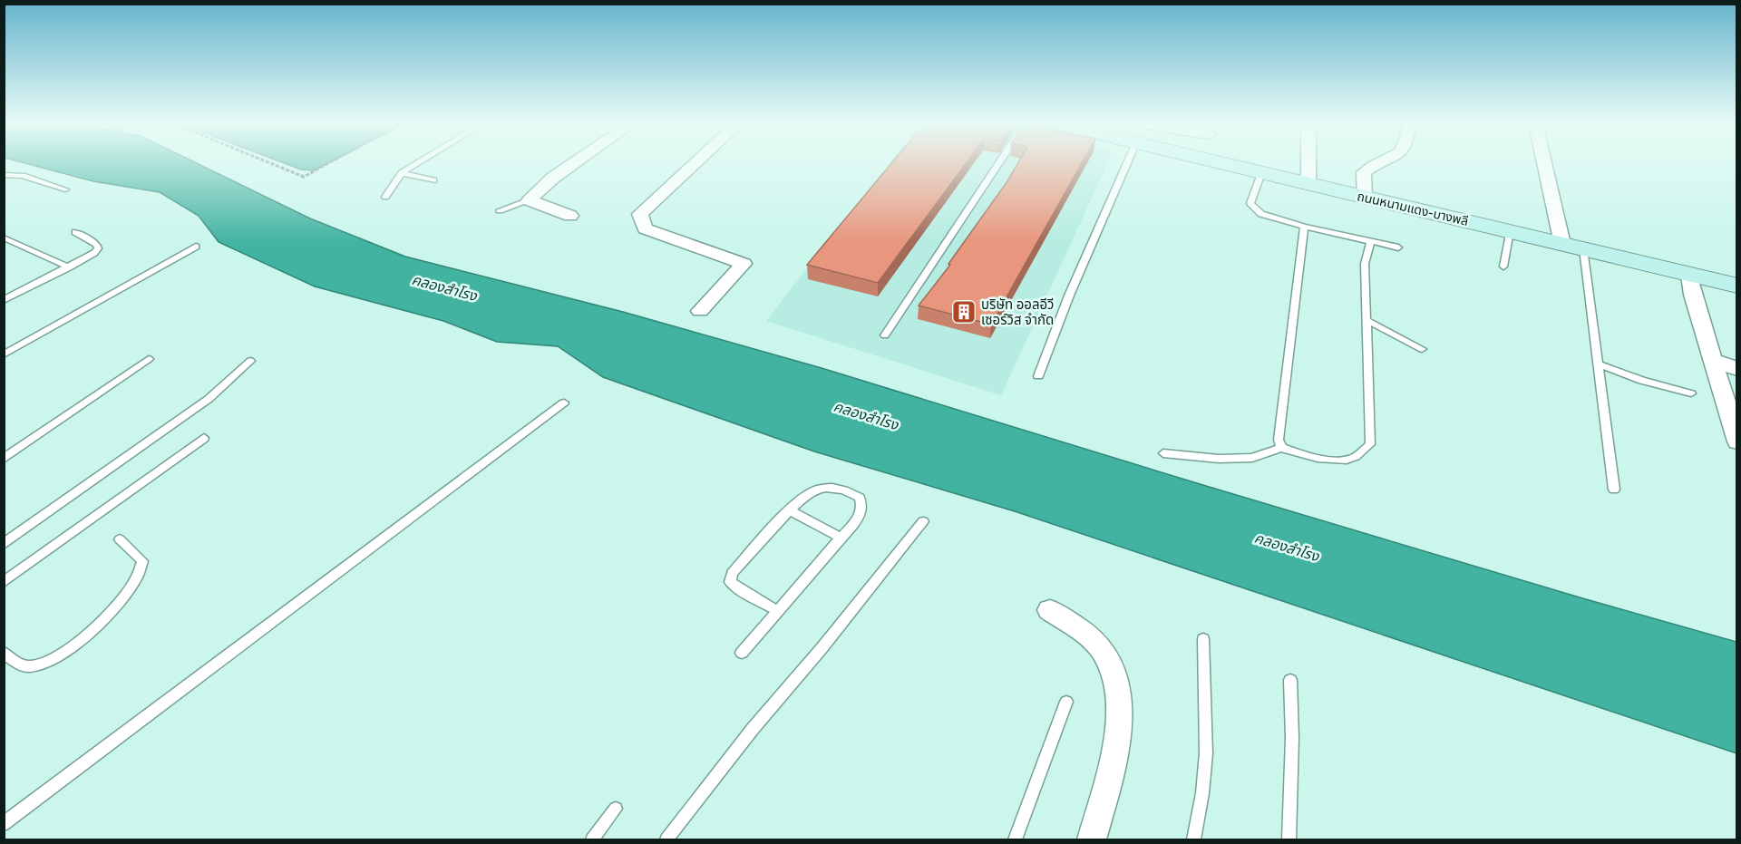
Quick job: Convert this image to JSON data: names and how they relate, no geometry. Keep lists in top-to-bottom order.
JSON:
{
  "streets": {
    "main road": ["ถนนหนามแดง-บางพลี"]
  },
  "water": ["คลองสำโรง"],
  "places": {
    "building": ["บริษัท ออลอีวี เซอร์วิส จำกัด"]
  }
}
